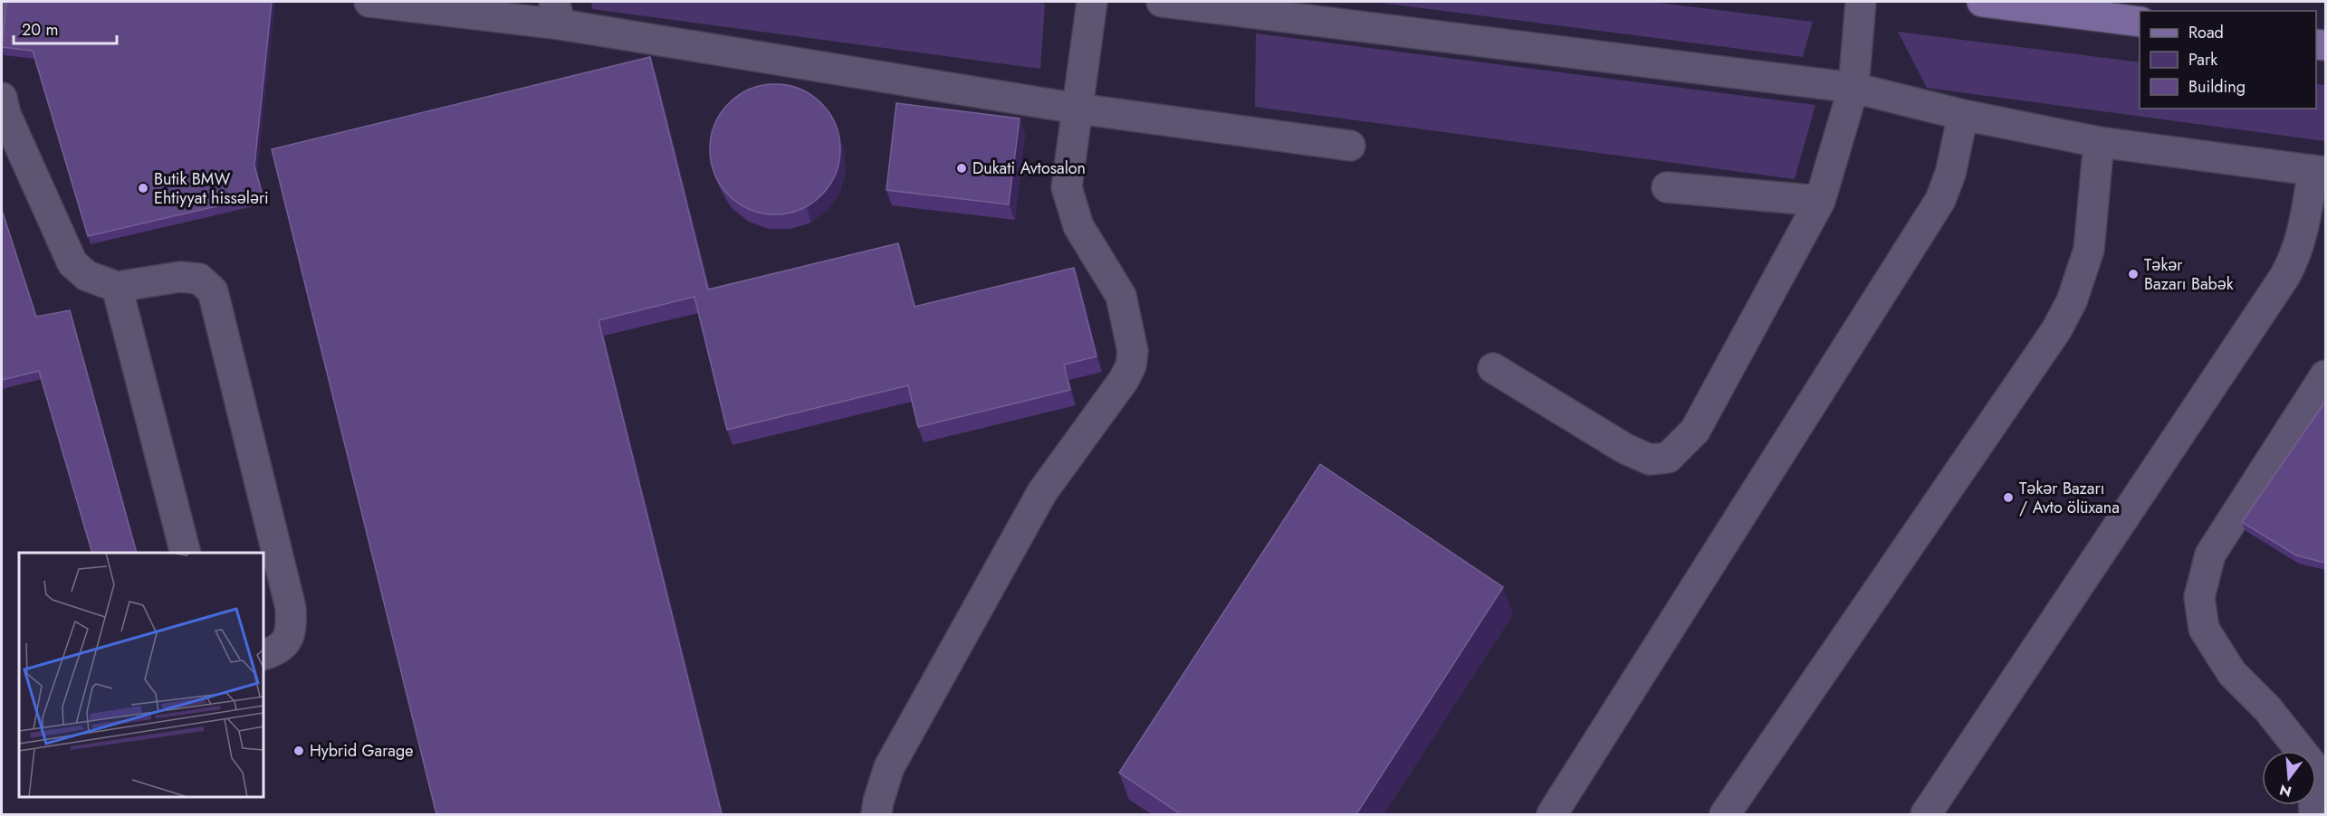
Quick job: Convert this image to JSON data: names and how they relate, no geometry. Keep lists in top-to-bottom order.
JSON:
{
  "places": [
    "Dukati Avtosalon",
    "Butik BMW Ehtiyyat hissələri",
    "Təkər Bazarı Babək",
    "Təkər Bazarı / Avto ölüxana",
    "Hybrid Garage"
  ],
  "legend": ["Road", "Park", "Building"],
  "scale_bar": "20 m",
  "north": "bottom"
}
